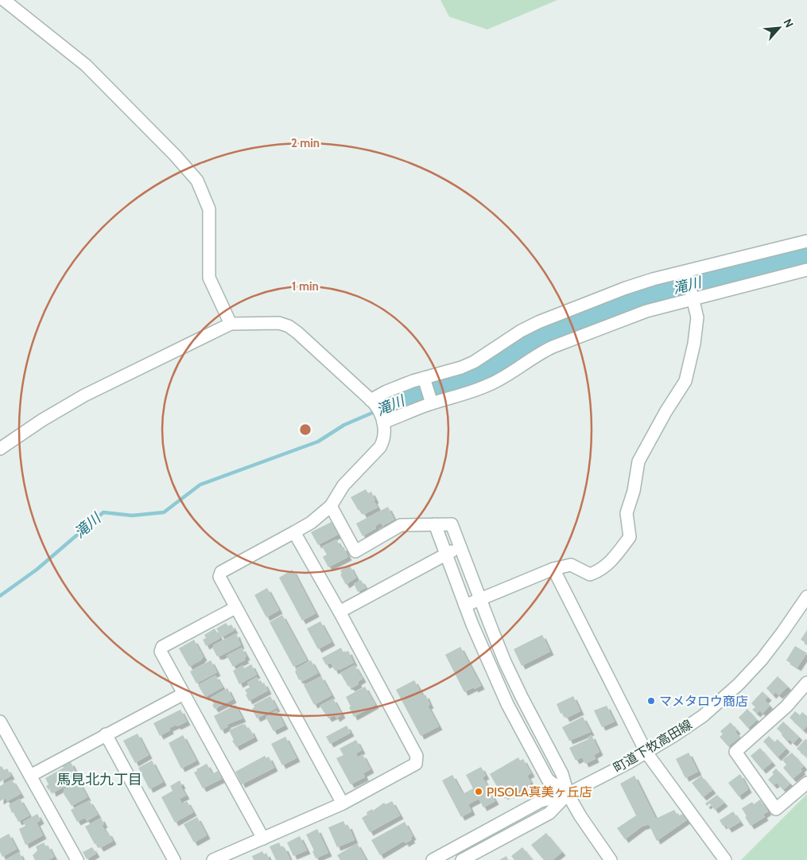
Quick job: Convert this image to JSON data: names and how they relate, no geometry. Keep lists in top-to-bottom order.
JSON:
{
  "streets": {
    "street": ["町道下牧高田線"]
  },
  "districts": ["馬見北九丁目"],
  "water": ["滝川"],
  "places": ["マメタロウ商店", "PISOLA真美ヶ丘店"],
  "north": "top right",
  "rings": ["2 min", "1 min"]
}
